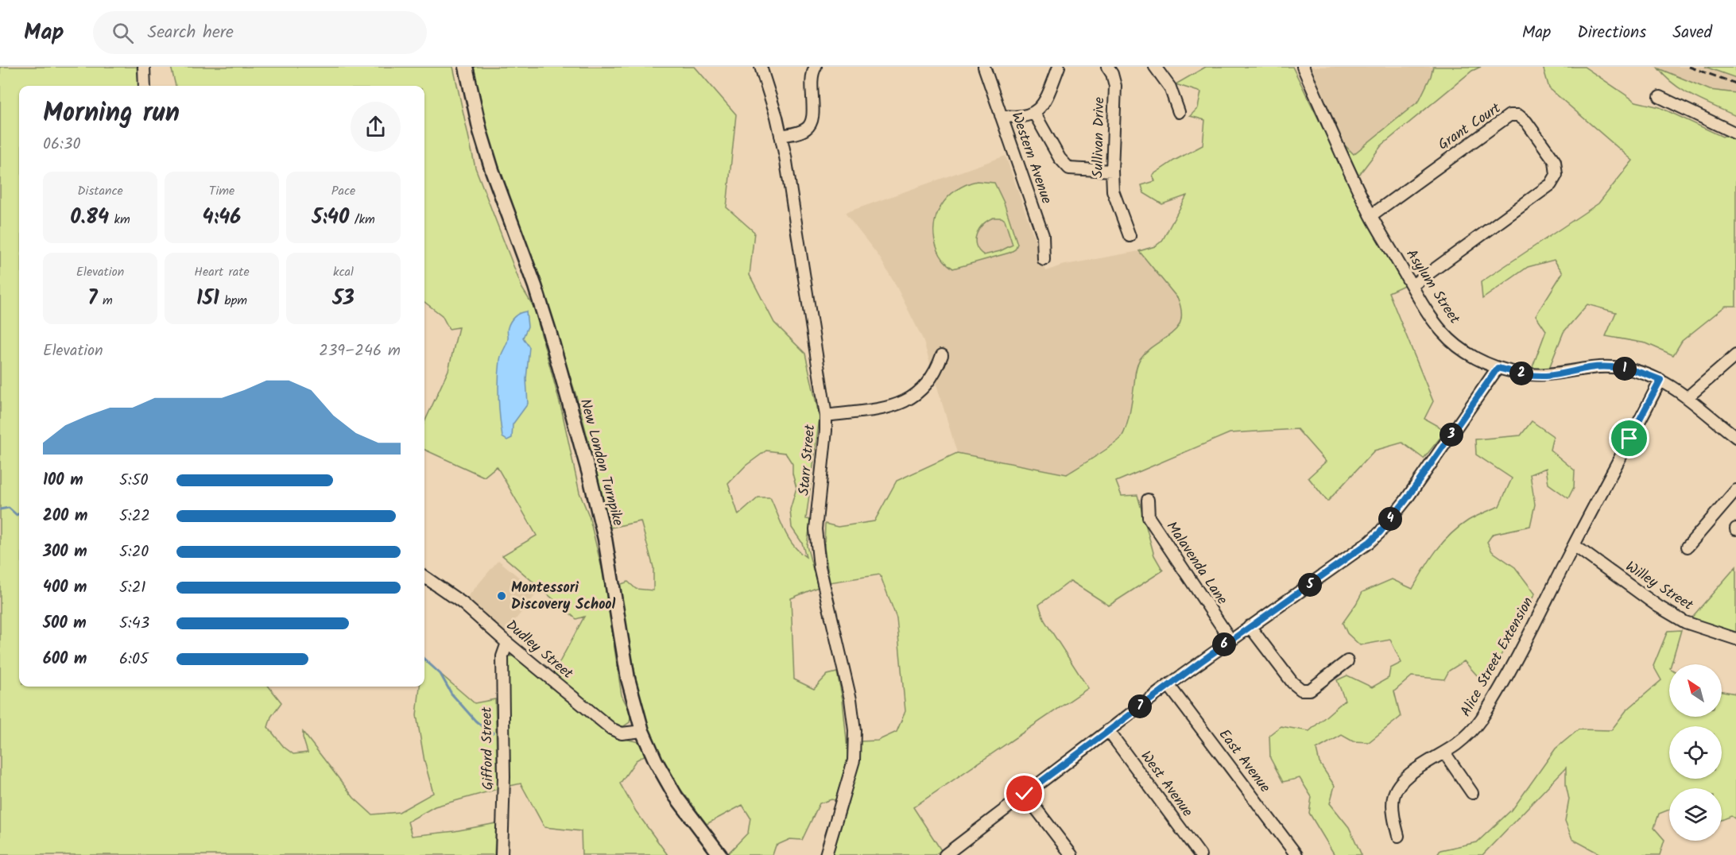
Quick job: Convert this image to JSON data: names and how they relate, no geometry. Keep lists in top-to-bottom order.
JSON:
{
  "streets": {
    "main road": ["New London Turnpike"],
    "street": [
      "Grant Court",
      "Sullivan Drive",
      "Western Avenue",
      "Asylum Street",
      "Starr Street",
      "Malavenda Lane",
      "Willey Street",
      "Dudley Street",
      "Alice Street Extension",
      "Gifford Street",
      "East Avenue",
      "West Avenue"
    ]
  },
  "crossings": [
    ["Grant Court", "Asylum Street"],
    ["Asylum Street", "Alice Street Extension"],
    ["New London Turnpike", "Dudley Street"],
    ["Willey Street", "Alice Street Extension"],
    ["Dudley Street", "Gifford Street"]
  ],
  "places": ["Montessori Discovery School"],
  "north": "top left",
  "page": {
    "header": "Map",
    "search": "Search here",
    "nav": ["Map", "Directions", "Saved"],
    "heading": ["Morning run", "06:30"],
    "stats": [
      ["Distance", "0.84 km"],
      ["Time", "4:46"],
      ["Pace", "5:40 /km"],
      ["Elevation", "7 m"],
      ["Heart rate", "151 bpm"],
      ["kcal", "53"]
    ],
    "chart": ["Elevation", "239–246 m"],
    "pins": [
      "1",
      "2",
      "3",
      "4",
      "5",
      "6",
      "7"
    ],
    "list": [
      {
        "name": "100 m",
        "note": "5:50"
      },
      {
        "name": "200 m",
        "note": "5:22"
      },
      {
        "name": "300 m",
        "note": "5:20"
      },
      {
        "name": "400 m",
        "note": "5:21"
      },
      {
        "name": "500 m",
        "note": "5:43"
      },
      {
        "name": "600 m",
        "note": "6:05"
      }
    ]
  }
}
